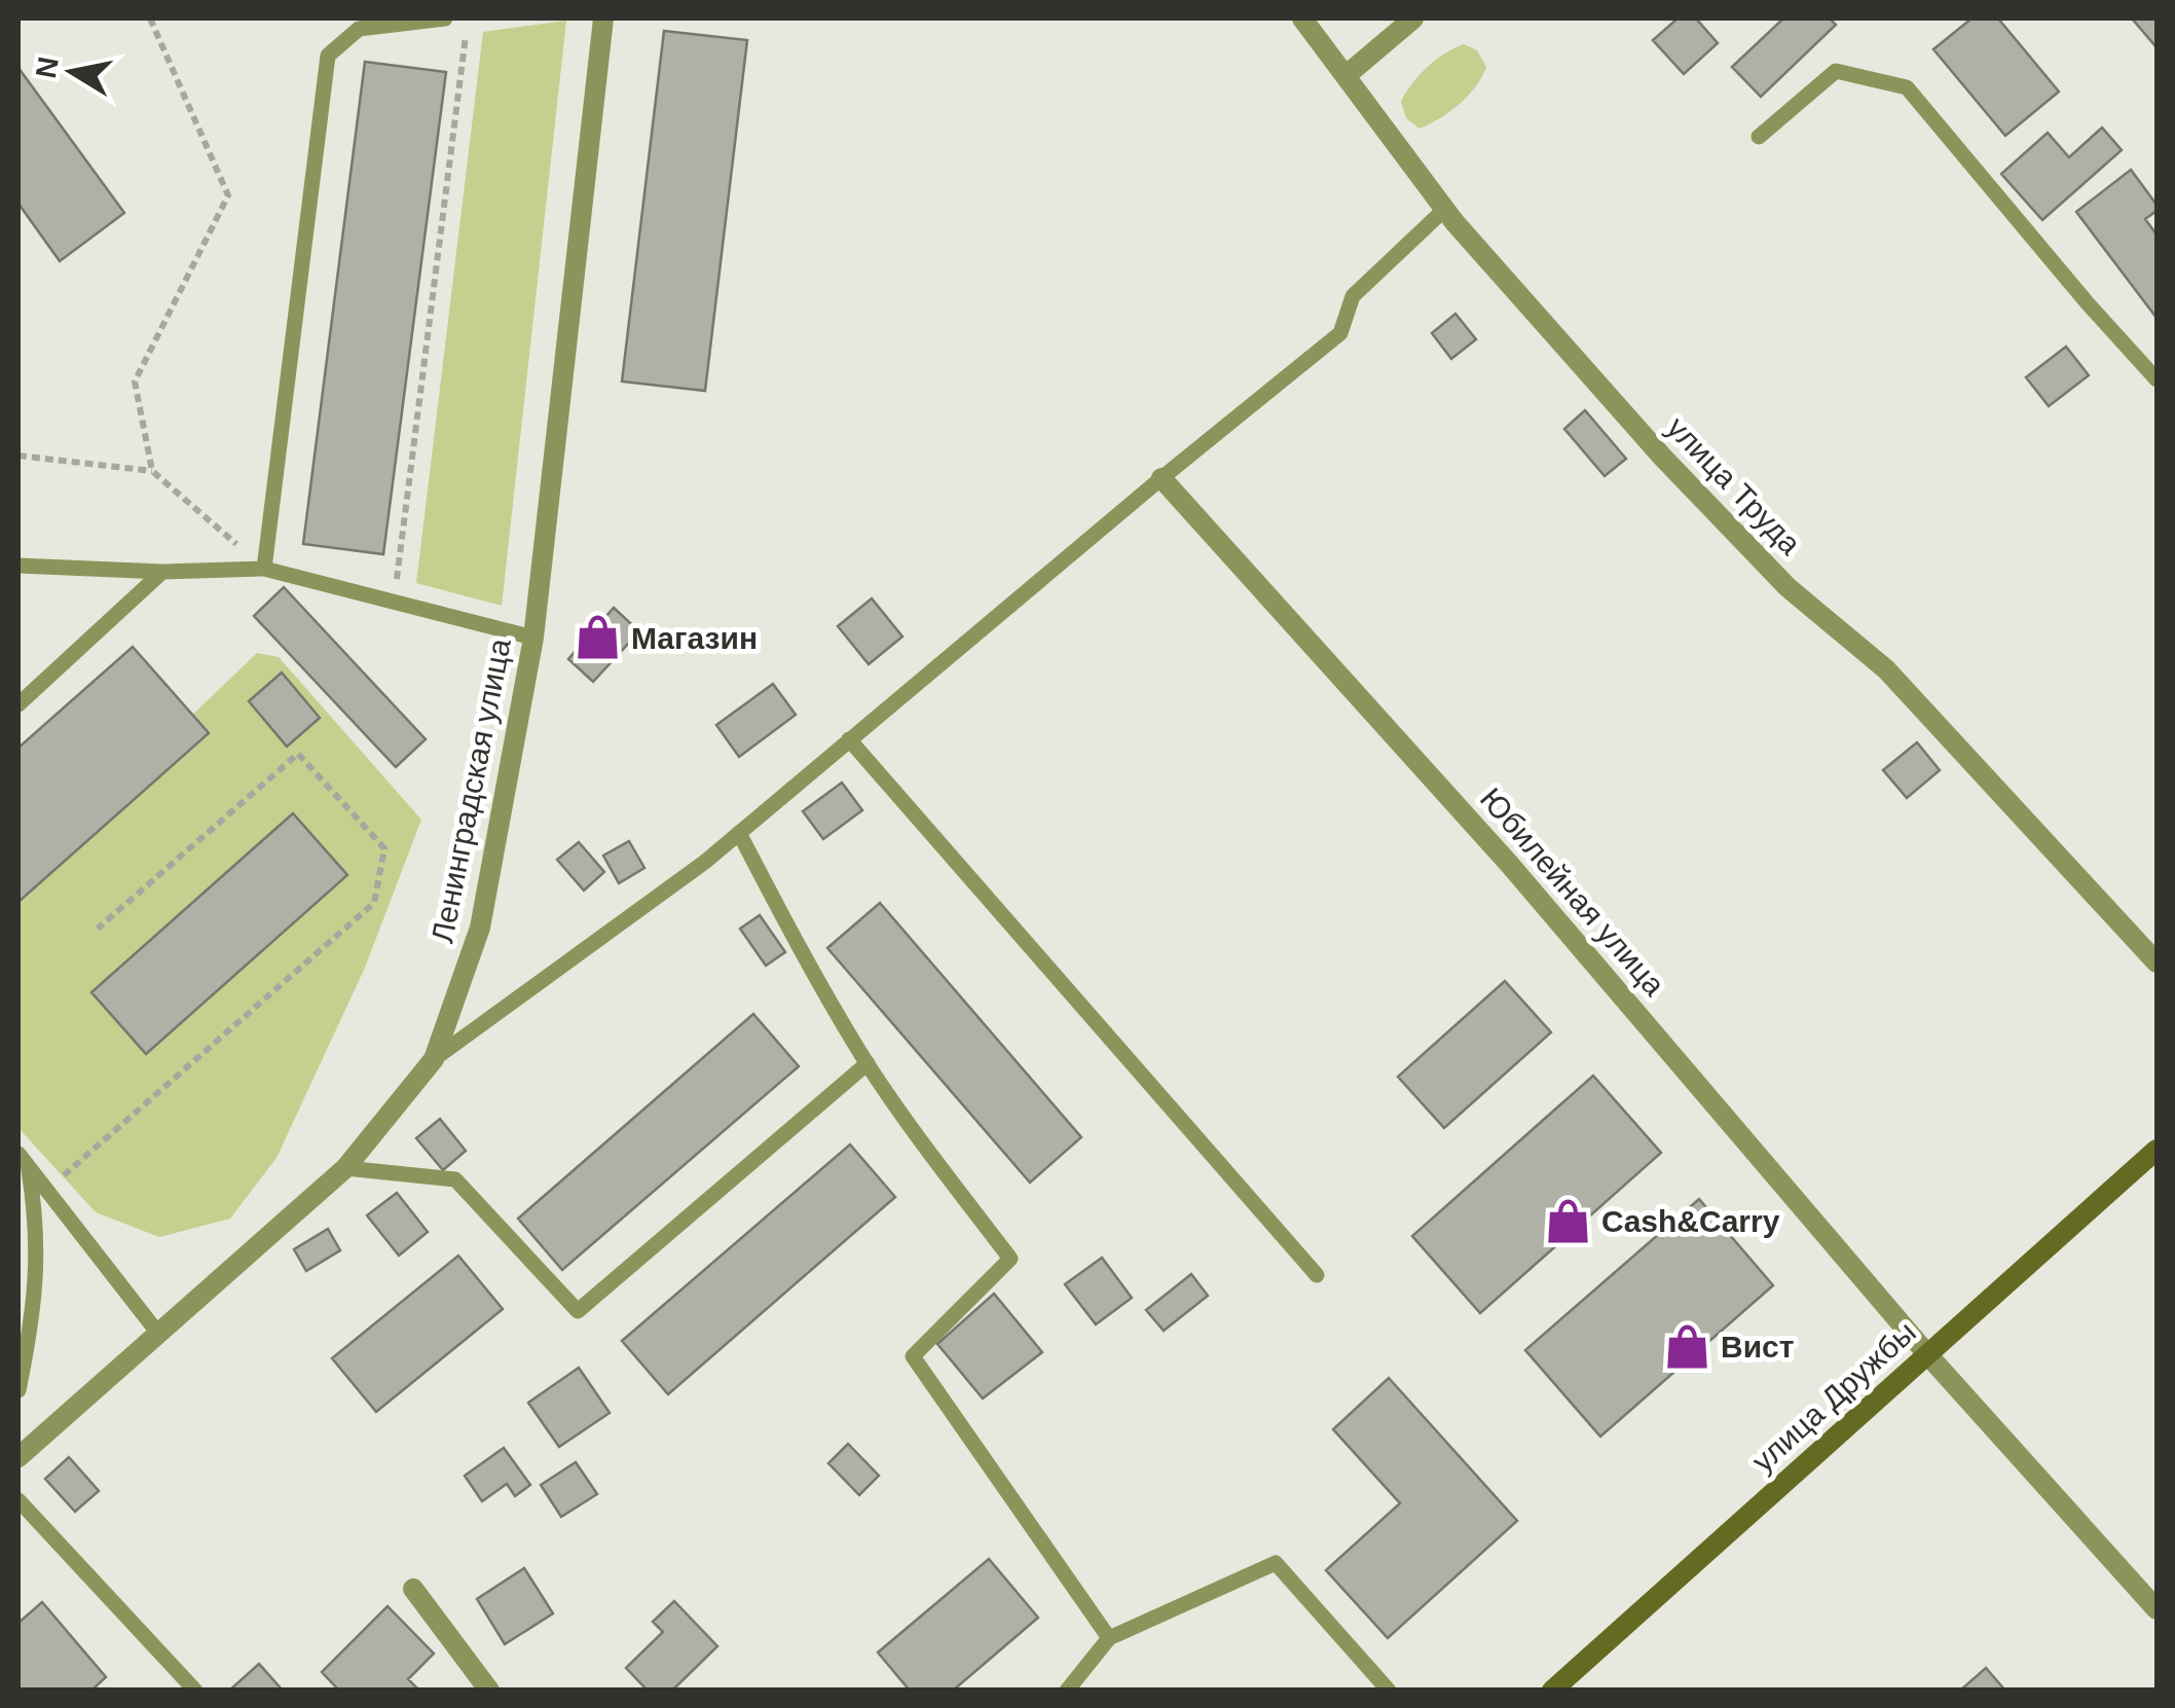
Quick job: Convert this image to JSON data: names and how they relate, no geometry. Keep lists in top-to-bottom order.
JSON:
{
  "streets": {
    "street": [
      "улица Труда",
      "Ленинградская улица",
      "Юбилейная улица",
      "улица Дружбы"
    ]
  },
  "crossings": [
    ["Юбилейная улица", "улица Дружбы"]
  ],
  "places": {
    "shop": ["Магазин", "Cash&Carry", "Вист"]
  },
  "north": "left"
}
